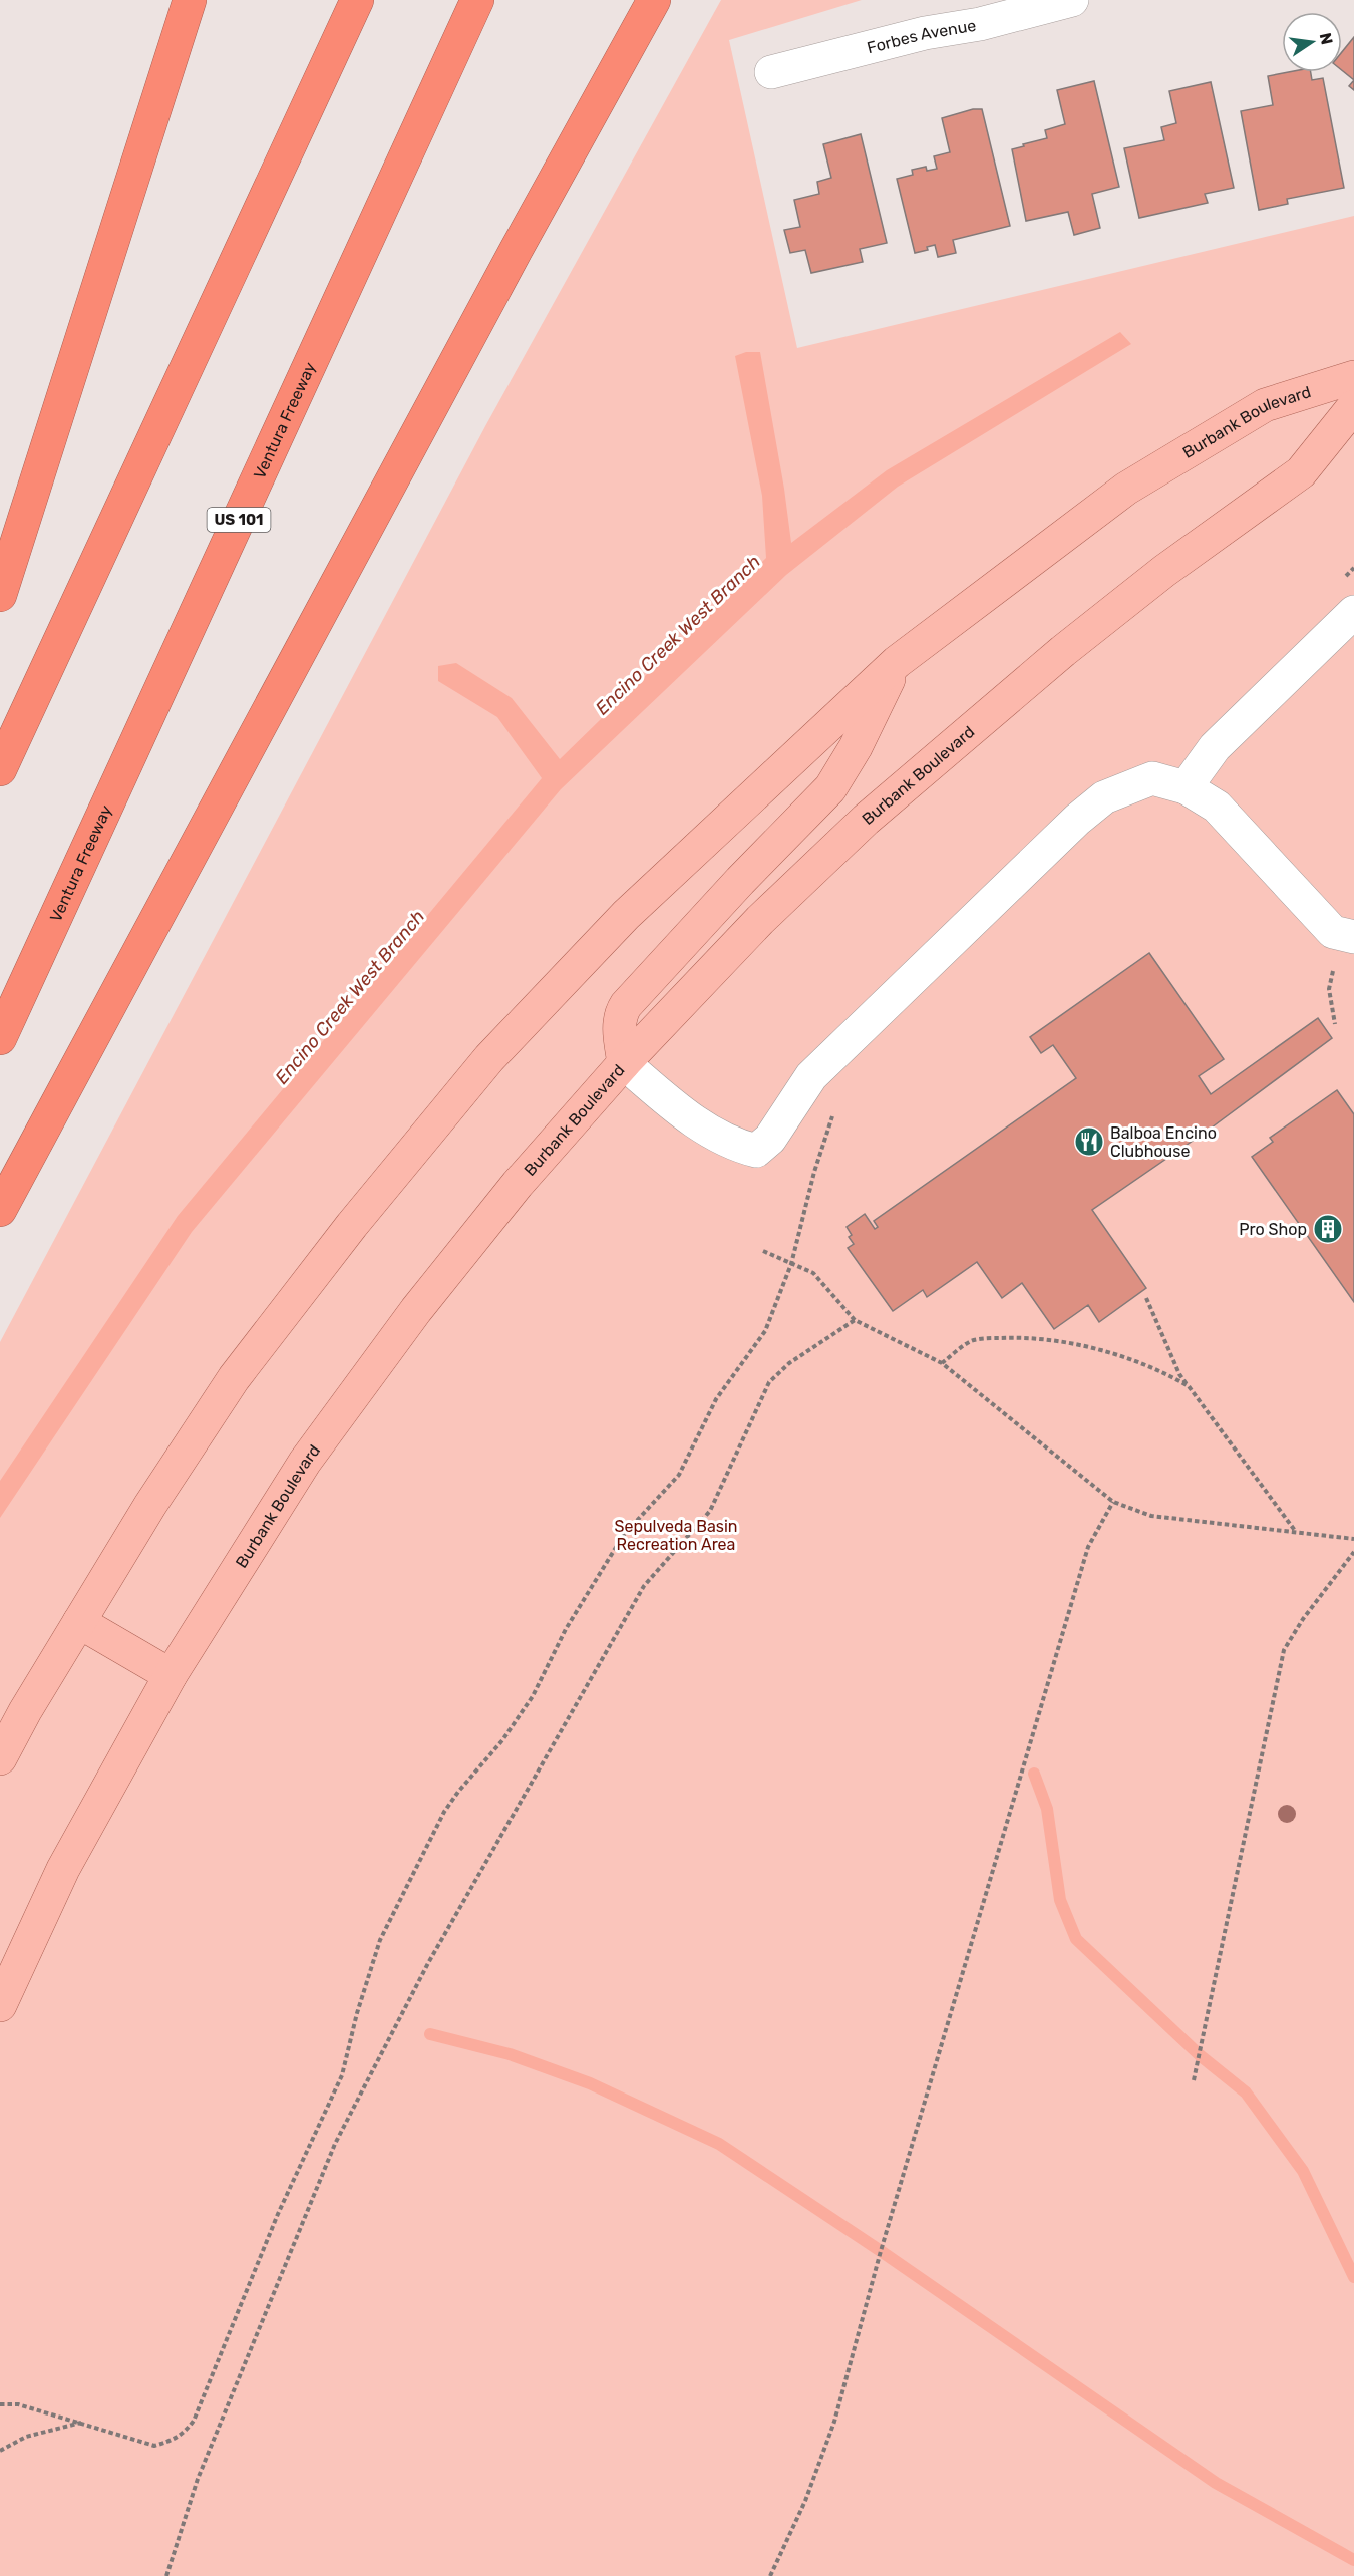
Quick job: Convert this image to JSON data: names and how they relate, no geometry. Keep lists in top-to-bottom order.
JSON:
{
  "streets": {
    "highway": ["Ventura Freeway", "US 101"],
    "main road": ["Burbank Boulevard"],
    "street": ["Forbes Avenue"]
  },
  "water": ["Encino Creek West Branch"],
  "parks": ["Sepulveda Basin Recreation Area"],
  "places": {
    "restaurant": ["Balboa Encino Clubhouse"],
    "building": ["Pro Shop"]
  },
  "north": "right"
}
